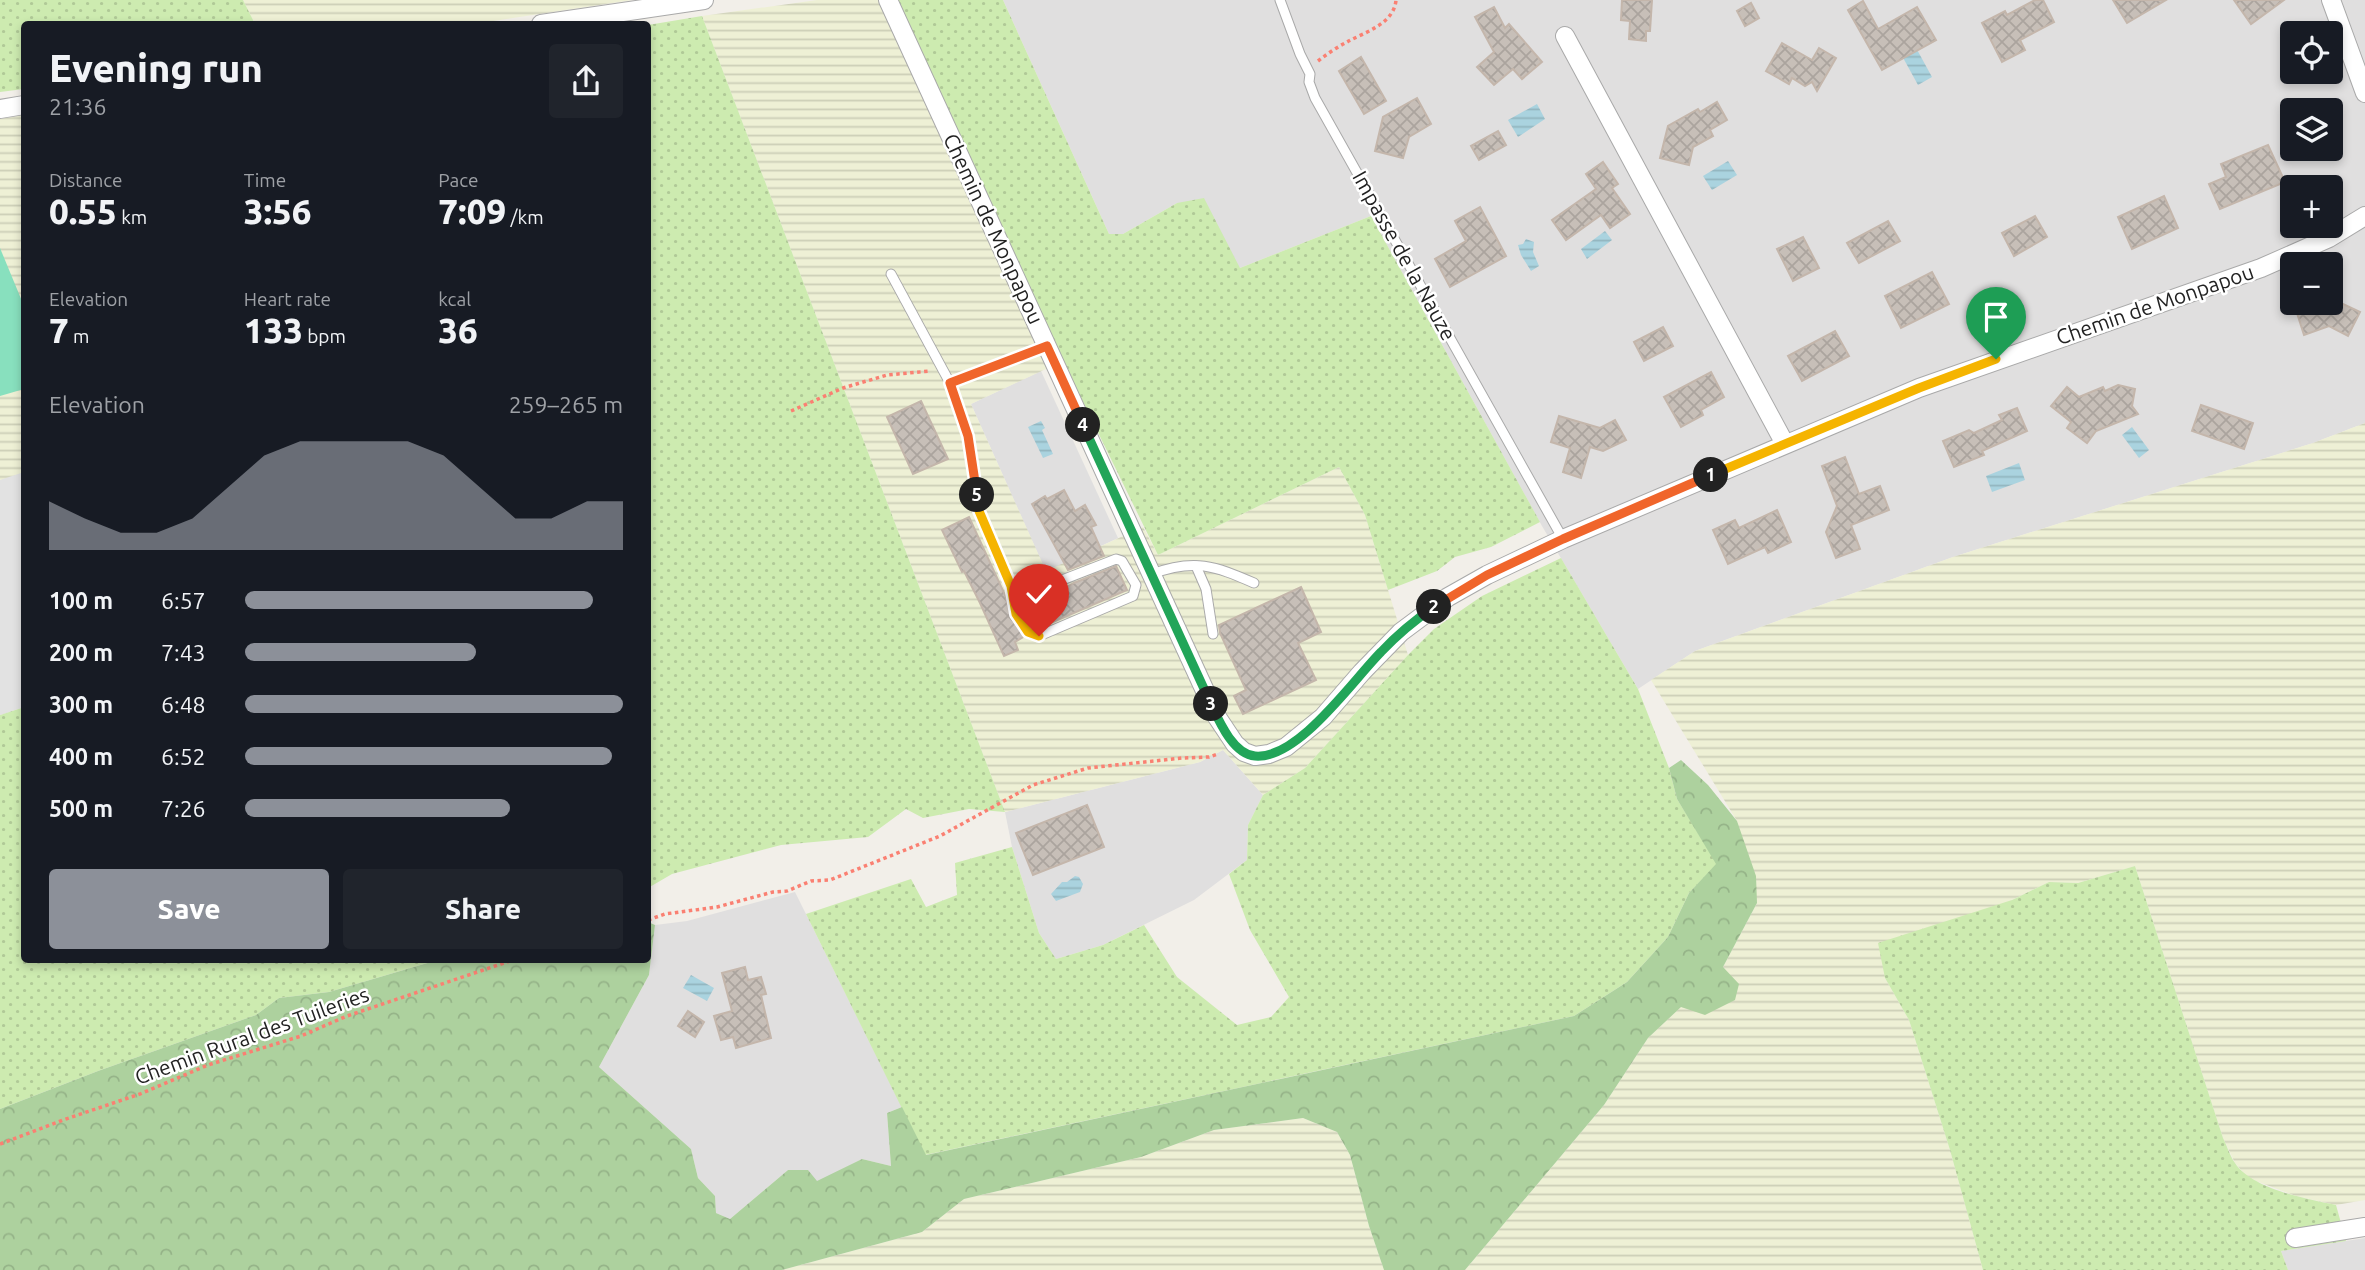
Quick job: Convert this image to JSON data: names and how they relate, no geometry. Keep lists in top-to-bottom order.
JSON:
{
  "streets": {
    "street": ["Chemin de Monpapou"],
    "lane": ["Impasse de la Nauze"],
    "path": ["Chemin Rural des Tuileries"]
  },
  "crossings": [
    ["Chemin de Monpapou", "Impasse de la Nauze"]
  ],
  "page": {
    "map_buttons": ["+", "−"],
    "heading": ["Evening run", "21:36"],
    "stats": [
      ["Distance", "0.55 km"],
      ["Time", "3:56"],
      ["Pace", "7:09 /km"],
      ["Elevation", "7 m"],
      ["Heart rate", "133 bpm"],
      ["kcal", "36"]
    ],
    "chart": ["Elevation", "259–265 m"],
    "pins": [
      "4",
      "1",
      "5",
      "2",
      "3"
    ],
    "list": [
      {
        "name": "100 m",
        "note": "6:57"
      },
      {
        "name": "200 m",
        "note": "7:43"
      },
      {
        "name": "300 m",
        "note": "6:48"
      },
      {
        "name": "400 m",
        "note": "6:52"
      },
      {
        "name": "500 m",
        "note": "7:26"
      }
    ],
    "buttons": ["Save", "Share"]
  }
}
